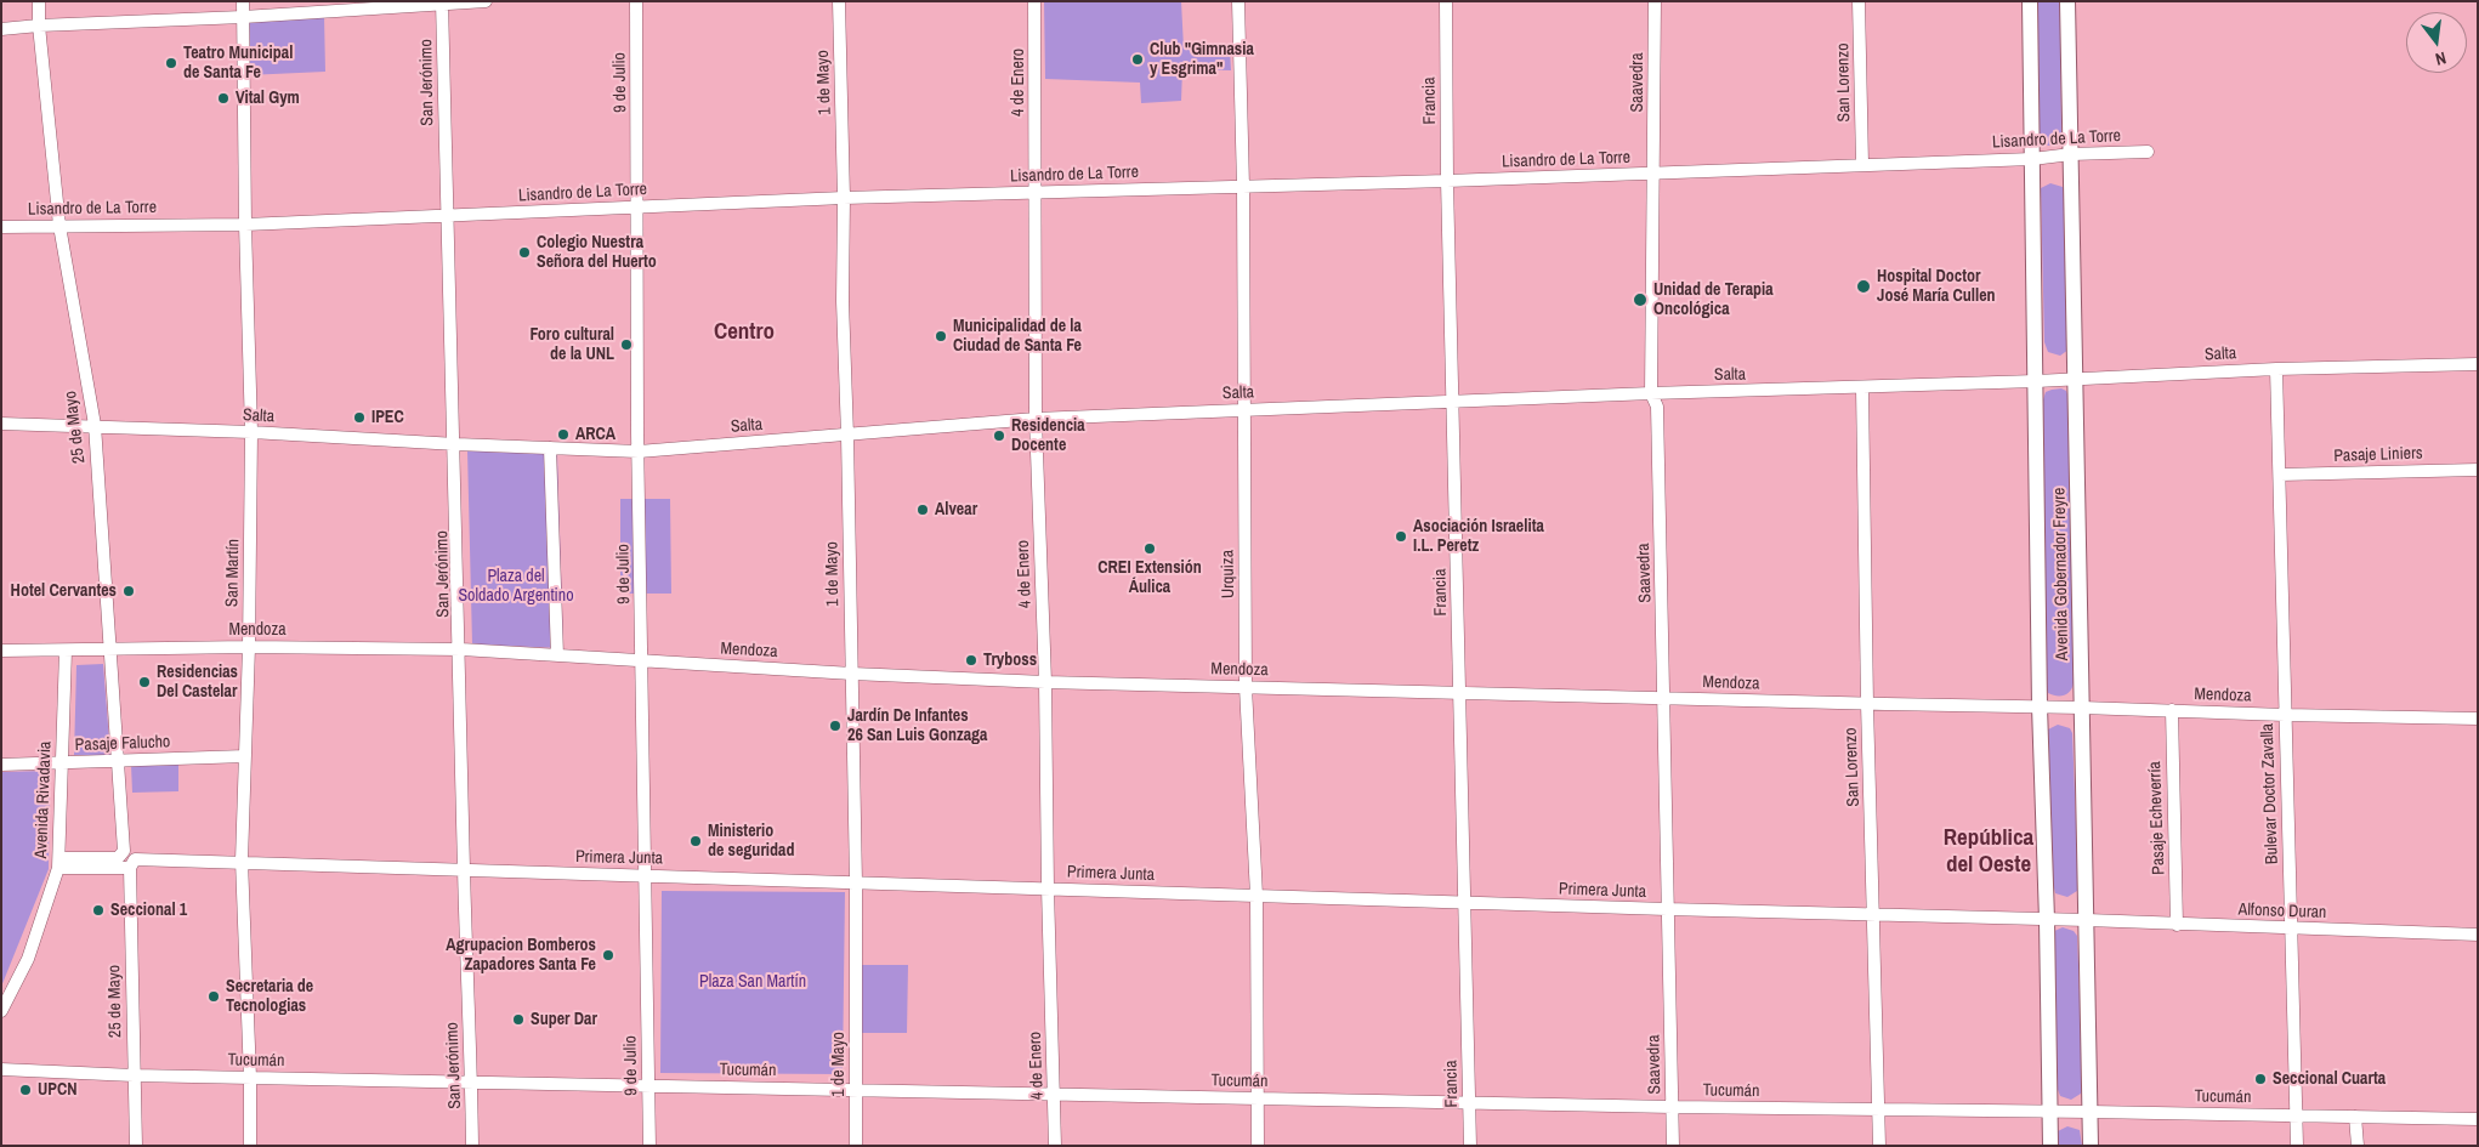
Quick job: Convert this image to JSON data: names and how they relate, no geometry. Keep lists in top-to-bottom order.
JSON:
{
  "streets": {
    "main road": ["Avenida Gobernador Freyre"],
    "street": [
      "San Jerónimo",
      "9 de Julio",
      "1 de Mayo",
      "4 de Enero",
      "Saavedra",
      "San Lorenzo",
      "Francia",
      "Lisandro de La Torre",
      "Salta",
      "25 de Mayo",
      "Pasaje Liniers",
      "San Martín",
      "Urquiza",
      "Mendoza",
      "Pasaje Falucho",
      "Bulevar Doctor Zavalla",
      "Avenida Rivadavia",
      "Pasaje Echeverría",
      "Primera Junta",
      "Alfonso Duran",
      "Tucumán"
    ]
  },
  "crossings": [
    ["San Jerónimo", "Lisandro de La Torre"],
    ["San Jerónimo", "Salta"],
    ["San Jerónimo", "Mendoza"],
    ["San Jerónimo", "Primera Junta"],
    ["San Jerónimo", "Tucumán"],
    ["9 de Julio", "Lisandro de La Torre"],
    ["9 de Julio", "Salta"],
    ["9 de Julio", "Mendoza"],
    ["9 de Julio", "Primera Junta"],
    ["9 de Julio", "Tucumán"],
    ["1 de Mayo", "Lisandro de La Torre"],
    ["1 de Mayo", "Salta"],
    ["1 de Mayo", "Mendoza"],
    ["1 de Mayo", "Primera Junta"],
    ["1 de Mayo", "Tucumán"],
    ["4 de Enero", "Lisandro de La Torre"],
    ["4 de Enero", "Salta"],
    ["4 de Enero", "Mendoza"],
    ["4 de Enero", "Primera Junta"],
    ["4 de Enero", "Tucumán"],
    ["Saavedra", "Lisandro de La Torre"],
    ["Saavedra", "Salta"],
    ["Saavedra", "Mendoza"],
    ["Saavedra", "Primera Junta"],
    ["Saavedra", "Tucumán"],
    ["San Lorenzo", "Lisandro de La Torre"],
    ["San Lorenzo", "Salta"],
    ["San Lorenzo", "Mendoza"],
    ["San Lorenzo", "Primera Junta"],
    ["San Lorenzo", "Tucumán"],
    ["Francia", "Lisandro de La Torre"],
    ["Francia", "Salta"],
    ["Francia", "Mendoza"],
    ["Francia", "Primera Junta"],
    ["Francia", "Tucumán"],
    ["Lisandro de La Torre", "25 de Mayo"],
    ["Lisandro de La Torre", "San Martín"],
    ["Lisandro de La Torre", "Urquiza"],
    ["Lisandro de La Torre", "Avenida Gobernador Freyre"],
    ["Salta", "25 de Mayo"],
    ["Salta", "San Martín"],
    ["Salta", "Urquiza"],
    ["Salta", "Avenida Gobernador Freyre"],
    ["Salta", "Bulevar Doctor Zavalla"],
    ["25 de Mayo", "Mendoza"],
    ["25 de Mayo", "Pasaje Falucho"],
    ["25 de Mayo", "Avenida Rivadavia"],
    ["25 de Mayo", "Primera Junta"],
    ["25 de Mayo", "Tucumán"],
    ["Pasaje Liniers", "Bulevar Doctor Zavalla"],
    ["San Martín", "Mendoza"],
    ["San Martín", "Pasaje Falucho"],
    ["San Martín", "Primera Junta"],
    ["San Martín", "Tucumán"],
    ["Urquiza", "Mendoza"],
    ["Urquiza", "Primera Junta"],
    ["Urquiza", "Tucumán"],
    ["Avenida Gobernador Freyre", "Mendoza"],
    ["Avenida Gobernador Freyre", "Primera Junta"],
    ["Avenida Gobernador Freyre", "Alfonso Duran"],
    ["Avenida Gobernador Freyre", "Tucumán"],
    ["Mendoza", "Bulevar Doctor Zavalla"],
    ["Mendoza", "Avenida Rivadavia"],
    ["Mendoza", "Pasaje Echeverría"],
    ["Pasaje Falucho", "Avenida Rivadavia"],
    ["Bulevar Doctor Zavalla", "Alfonso Duran"],
    ["Bulevar Doctor Zavalla", "Tucumán"],
    ["Avenida Rivadavia", "Primera Junta"],
    ["Pasaje Echeverría", "Alfonso Duran"],
    ["Primera Junta", "Alfonso Duran"]
  ],
  "districts": ["Centro", "República del Oeste"],
  "parks": ["Plaza del Soldado Argentino", "Plaza San Martín"],
  "places": [
    "Club \"Gimnasia y Esgrima\"",
    "Teatro Municipal de Santa Fe",
    "Vital Gym",
    "Colegio Nuestra Señora del Huerto",
    "Hospital Doctor José María Cullen",
    "Unidad de Terapia Oncológica",
    "Municipalidad de la Ciudad de Santa Fe",
    "Foro cultural de la UNL",
    "IPEC",
    "ARCA",
    "Residencia Docente",
    "Alvear",
    "Asociación Israelita I.L. Peretz",
    "CREI Extensión Áulica",
    "Hotel Cervantes",
    "Tryboss",
    "Residencias Del Castelar",
    "Jardín De Infantes 26 San Luis Gonzaga",
    "Ministerio de seguridad",
    "Seccional 1",
    "Agrupacion Bomberos Zapadores Santa Fe",
    "Secretaria de Tecnologias",
    "Super Dar",
    "Seccional Cuarta",
    "UPCN"
  ],
  "north": "bottom"
}
